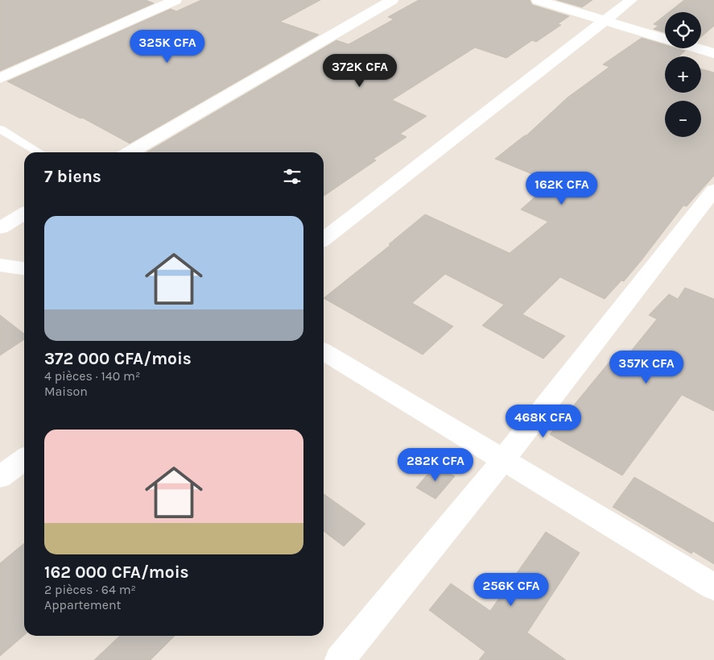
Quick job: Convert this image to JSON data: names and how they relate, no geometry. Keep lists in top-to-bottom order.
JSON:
{
  "page": {
    "map_buttons": ["+", "−"],
    "price": [
      "325K CFA",
      "372K CFA",
      "162K CFA",
      "357K CFA",
      "468K CFA",
      "282K CFA",
      "256K CFA"
    ],
    "heading": "7 biens",
    "list": [
      {
        "name": "372 000 CFA/mois",
        "note": "4 pièces · 140 m² · Maison"
      },
      {
        "name": "162 000 CFA/mois",
        "note": "2 pièces · 64 m² · Appartement"
      }
    ]
  }
}
